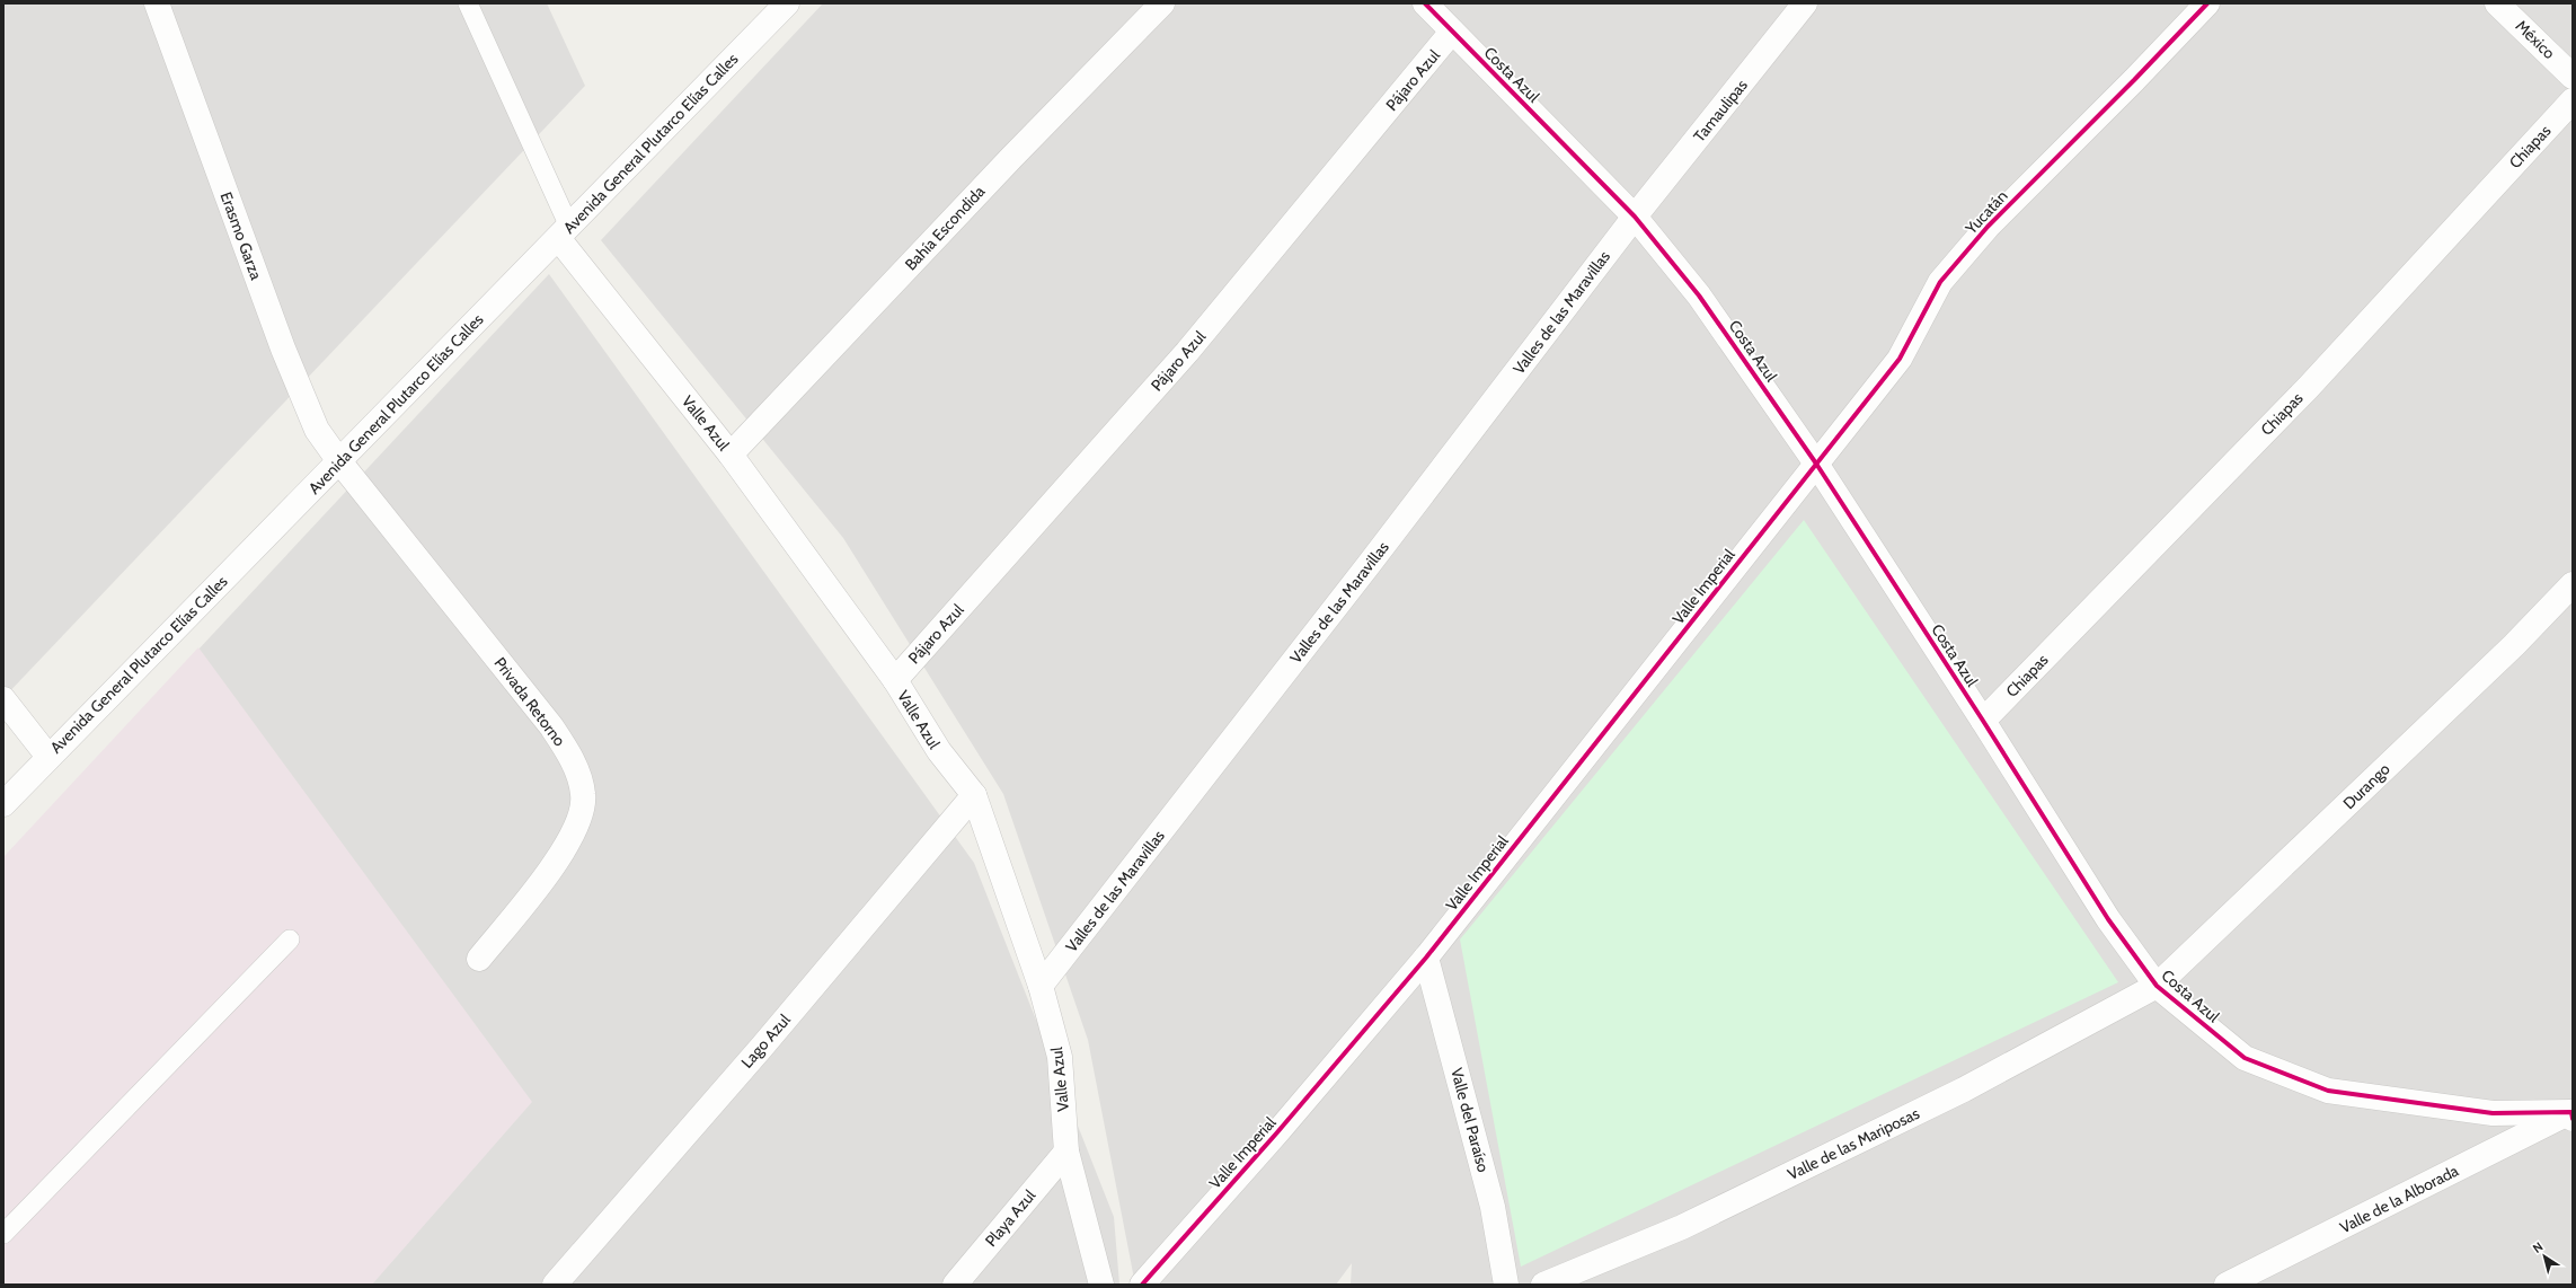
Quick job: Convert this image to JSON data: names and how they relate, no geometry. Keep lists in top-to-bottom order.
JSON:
{
  "streets": {
    "street": [
      "México",
      "Costa Azul",
      "Pájaro Azul",
      "Tamaulipas",
      "Avenida General Plutarco Elías Calles",
      "Chiapas",
      "Yucatán",
      "Bahía Escondida",
      "Erasmo Garza",
      "Valles de las Maravillas",
      "Valle Azul",
      "Valle Imperial",
      "Privada Retorno",
      "Durango",
      "Lago Azul",
      "Valle del Paraíso",
      "Valle de las Mariposas",
      "Valle de la Alborada",
      "Playa Azul"
    ]
  },
  "crossings": [
    ["Costa Azul", "Pájaro Azul"],
    ["Costa Azul", "Tamaulipas"],
    ["Costa Azul", "Chiapas"],
    ["Costa Azul", "Yucatán"],
    ["Costa Azul", "Valles de las Maravillas"],
    ["Costa Azul", "Valle Imperial"],
    ["Costa Azul", "Durango"],
    ["Costa Azul", "Valle de las Mariposas"],
    ["Costa Azul", "Valle de la Alborada"],
    ["Pájaro Azul", "Valle Azul"],
    ["Tamaulipas", "Valles de las Maravillas"],
    ["Avenida General Plutarco Elías Calles", "Erasmo Garza"],
    ["Avenida General Plutarco Elías Calles", "Valle Azul"],
    ["Avenida General Plutarco Elías Calles", "Privada Retorno"],
    ["Yucatán", "Valle Imperial"],
    ["Bahía Escondida", "Valle Azul"],
    ["Erasmo Garza", "Privada Retorno"],
    ["Valles de las Maravillas", "Valle Azul"],
    ["Valle Azul", "Lago Azul"],
    ["Valle Azul", "Playa Azul"],
    ["Valle Imperial", "Valle del Paraíso"],
    ["Durango", "Valle de las Mariposas"]
  ],
  "north": "top left"
}
